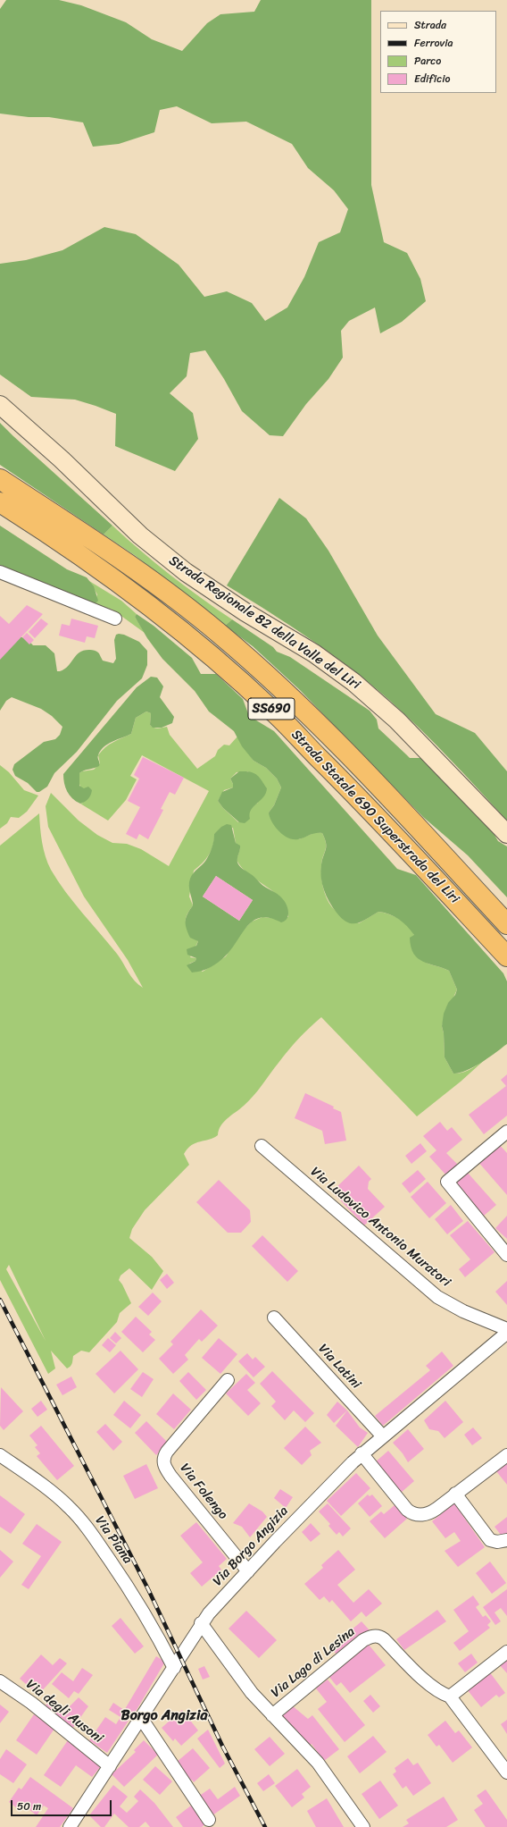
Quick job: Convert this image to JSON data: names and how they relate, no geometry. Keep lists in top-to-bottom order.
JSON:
{
  "streets": {
    "highway": ["SS690", "Strada Statale 690 Superstrada del Liri"],
    "main road": ["Strada Regionale 82 della Valle del Liri"],
    "street": [
      "Via Ludovico Antonio Muratori",
      "Via Latini",
      "Via Folengo",
      "Via Piana",
      "Via Borgo Angizia",
      "Via Lago di Lesina",
      "Via degli Ausoni"
    ]
  },
  "crossings": [
    ["Via Latini", "Via Borgo Angizia"],
    ["Via Folengo", "Via Borgo Angizia"],
    ["Via Piana", "Via Borgo Angizia"],
    ["Via Borgo Angizia", "Via degli Ausoni"]
  ],
  "districts": ["Borgo Angizia"],
  "legend": [
    "Strada",
    "Ferrovia",
    "Parco",
    "Edificio"
  ],
  "scale_bar": "50 m"
}
